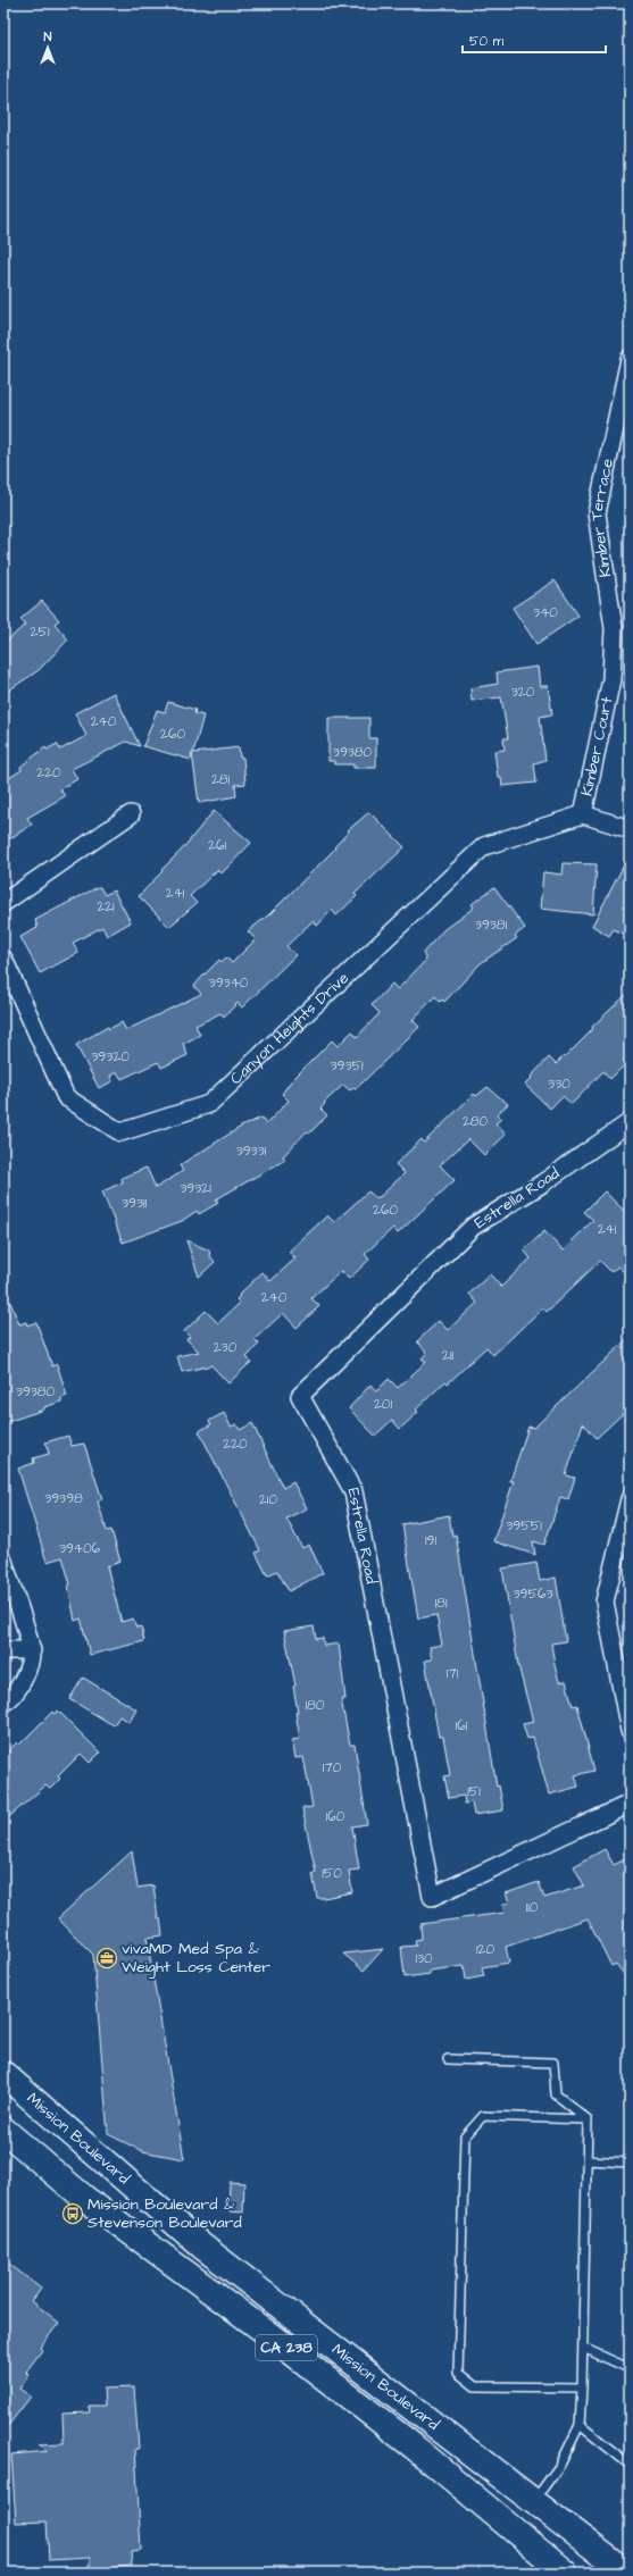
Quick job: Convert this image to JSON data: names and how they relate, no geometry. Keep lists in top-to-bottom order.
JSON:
{
  "streets": {
    "main road": ["Mission Boulevard", "CA 238"],
    "street": [
      "Kimber Terrace",
      "Kimber Court",
      "Canyon Heights Drive",
      "Estrella Road"
    ]
  },
  "crossings": [
    ["Kimber Terrace", "Kimber Court"],
    ["Kimber Court", "Canyon Heights Drive"]
  ],
  "places": {
    "office": ["vivaMD Med Spa & Weight Loss Center"],
    "bus stop": ["Mission Boulevard & Stevenson Boulevard"]
  },
  "house_numbers": [
    "340",
    "251",
    "320",
    "240",
    "260",
    "39380",
    "220",
    "281",
    "261",
    "241",
    "221",
    "39381",
    "39340",
    "39320",
    "39351",
    "330",
    "280",
    "39331",
    "39321",
    "39311",
    "260",
    "241",
    "240",
    "230",
    "211",
    "39380",
    "201",
    "220",
    "39398",
    "210",
    "39551",
    "191",
    "39406",
    "39563",
    "181",
    "171",
    "180",
    "161",
    "170",
    "151",
    "160",
    "150",
    "110",
    "120",
    "130"
  ],
  "scale_bar": "50 m",
  "north": "top"
}
